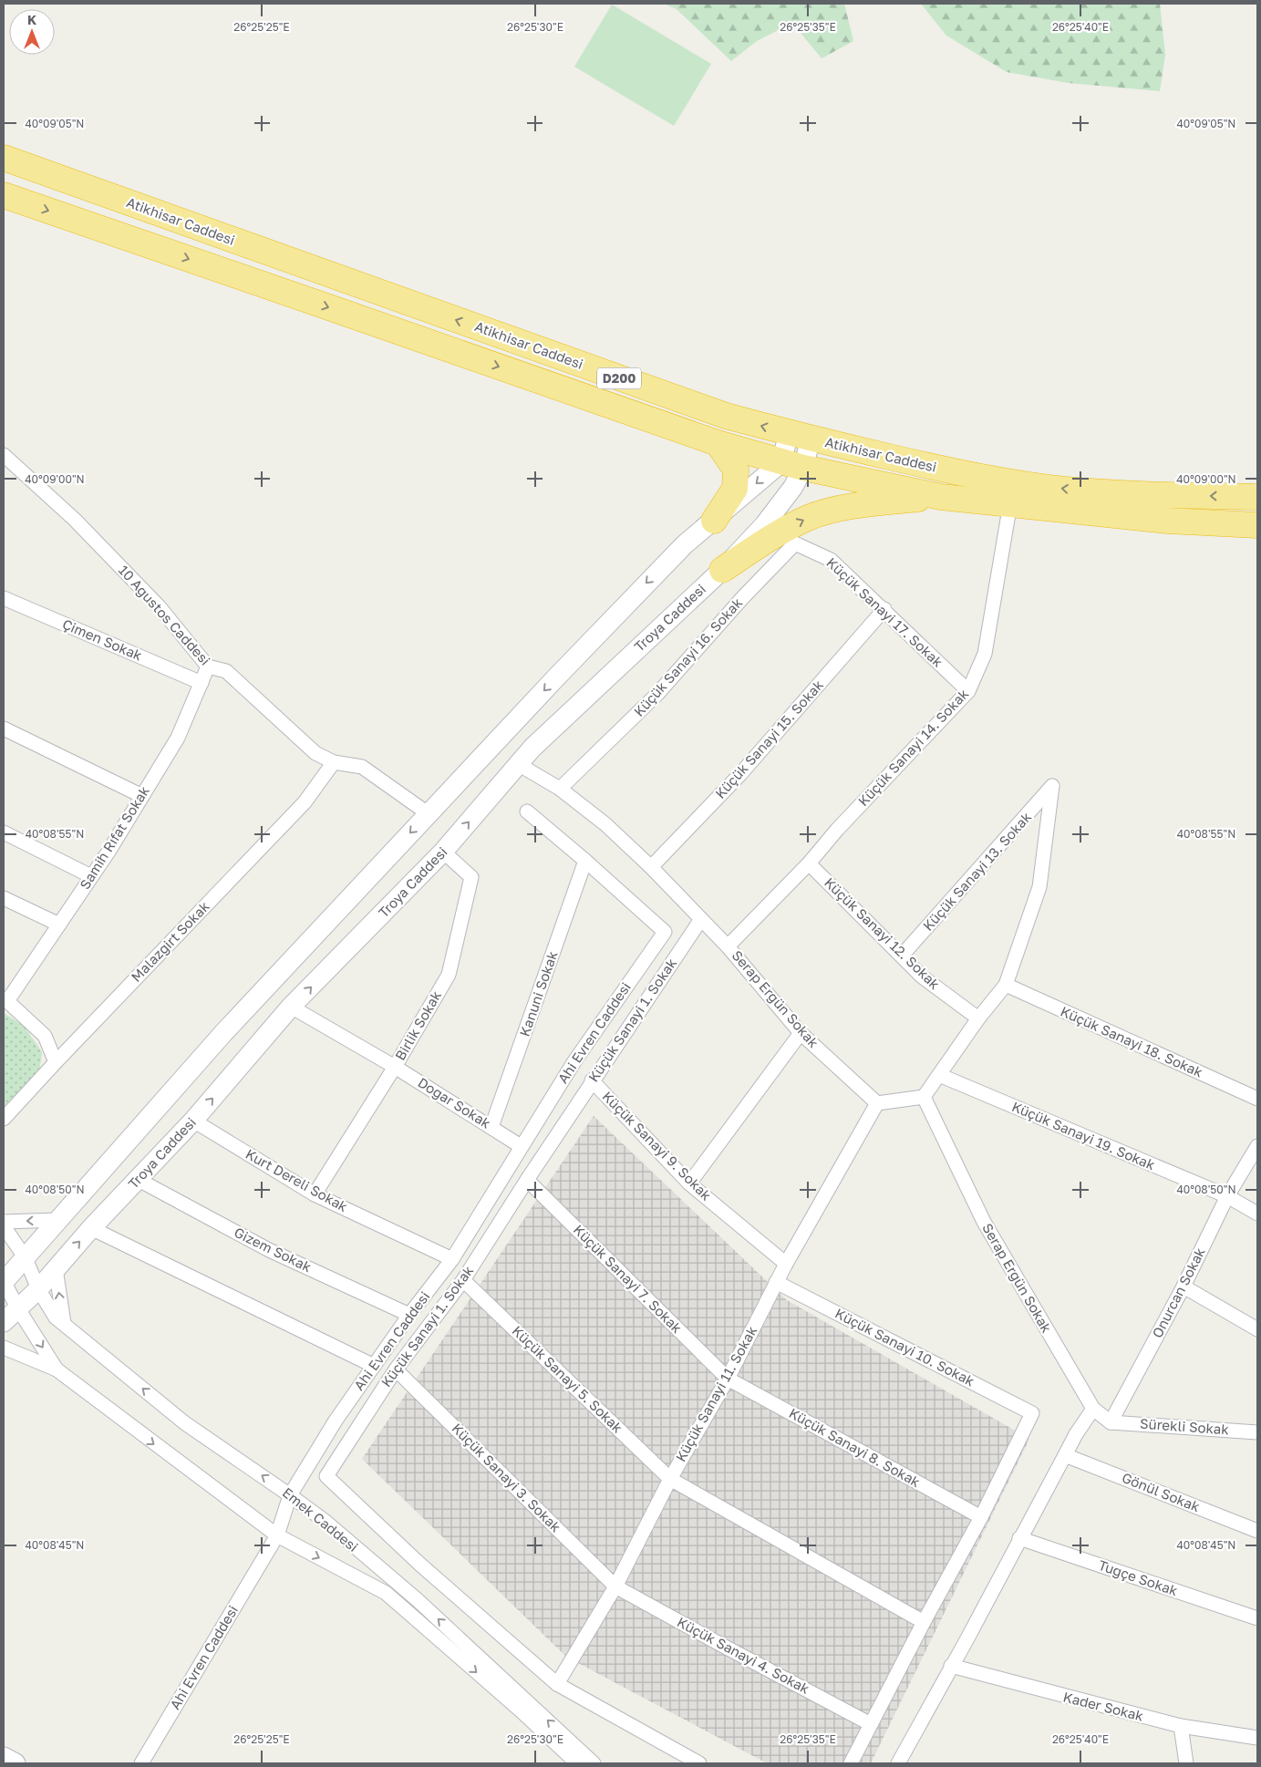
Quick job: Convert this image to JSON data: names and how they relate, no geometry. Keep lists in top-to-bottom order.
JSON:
{
  "streets": {
    "highway": ["Atikhisar Caddesi", "D200"],
    "main road": ["Troya Caddesi"],
    "street": [
      "Küçük Sanayi 17. Sokak",
      "10 Ağustos Caddesi",
      "Çimen Sokak",
      "Küçük Sanayi 16. Sokak",
      "Küçük Sanayi 15. Sokak",
      "Küçük Sanayi 14. Sokak",
      "Samih Rıfat Sokak",
      "Küçük Sanayi 13. Sokak",
      "Küçük Sanayi 12. Sokak",
      "Malazgirt Sokak",
      "Kanuni Sokak",
      "Serap Ergün Sokak",
      "Küçük Sanayi 1. Sokak",
      "Birlik Sokak",
      "Ahi Evren Caddesi",
      "Küçük Sanayi 18. Sokak",
      "Doğar Sokak",
      "Küçük Sanayi 19. Sokak",
      "Küçük Sanayi 9. Sokak",
      "Kurt Dereli Sokak",
      "Gizem Sokak",
      "Küçük Sanayi 7. Sokak",
      "Onurcan Sokak",
      "Küçük Sanayi 10. Sokak",
      "Küçük Sanayi 5. Sokak",
      "Küçük Sanayi 11. Sokak",
      "Sürekli Sokak",
      "Küçük Sanayi 8. Sokak",
      "Küçük Sanayi 3. Sokak",
      "Gönül Sokak",
      "Emek Caddesi",
      "Tuğçe Sokak",
      "Küçük Sanayi 4. Sokak",
      "Kader Sokak"
    ]
  },
  "crossings": [
    ["Atikhisar Caddesi", "Troya Caddesi"],
    ["Atikhisar Caddesi", "Küçük Sanayi 14. Sokak"],
    ["Küçük Sanayi 17. Sokak", "Küçük Sanayi 16. Sokak"],
    ["Küçük Sanayi 17. Sokak", "Küçük Sanayi 15. Sokak"],
    ["Küçük Sanayi 17. Sokak", "Küçük Sanayi 14. Sokak"],
    ["10 Ağustos Caddesi", "Samih Rıfat Sokak"],
    ["10 Ağustos Caddesi", "Malazgirt Sokak"],
    ["Troya Caddesi", "Serap Ergün Sokak"],
    ["Troya Caddesi", "Birlik Sokak"],
    ["Troya Caddesi", "Doğar Sokak"],
    ["Troya Caddesi", "Kurt Dereli Sokak"],
    ["Troya Caddesi", "Gizem Sokak"],
    ["Troya Caddesi", "Emek Caddesi"],
    ["Çimen Sokak", "Samih Rıfat Sokak"],
    ["Küçük Sanayi 16. Sokak", "Serap Ergün Sokak"],
    ["Küçük Sanayi 15. Sokak", "Serap Ergün Sokak"],
    ["Küçük Sanayi 14. Sokak", "Küçük Sanayi 12. Sokak"],
    ["Küçük Sanayi 14. Sokak", "Serap Ergün Sokak"],
    ["Küçük Sanayi 13. Sokak", "Küçük Sanayi 12. Sokak"],
    ["Küçük Sanayi 13. Sokak", "Küçük Sanayi 18. Sokak"],
    ["Kanuni Sokak", "Ahi Evren Caddesi"],
    ["Kanuni Sokak", "Doğar Sokak"],
    ["Serap Ergün Sokak", "Küçük Sanayi 1. Sokak"],
    ["Serap Ergün Sokak", "Küçük Sanayi 11. Sokak"],
    ["Küçük Sanayi 1. Sokak", "Küçük Sanayi 9. Sokak"],
    ["Küçük Sanayi 1. Sokak", "Küçük Sanayi 7. Sokak"],
    ["Küçük Sanayi 1. Sokak", "Küçük Sanayi 5. Sokak"],
    ["Küçük Sanayi 1. Sokak", "Küçük Sanayi 11. Sokak"],
    ["Küçük Sanayi 1. Sokak", "Küçük Sanayi 3. Sokak"],
    ["Birlik Sokak", "Doğar Sokak"],
    ["Birlik Sokak", "Kurt Dereli Sokak"],
    ["Ahi Evren Caddesi", "Doğar Sokak"],
    ["Ahi Evren Caddesi", "Kurt Dereli Sokak"],
    ["Ahi Evren Caddesi", "Gizem Sokak"],
    ["Ahi Evren Caddesi", "Emek Caddesi"],
    ["Küçük Sanayi 19. Sokak", "Onurcan Sokak"],
    ["Küçük Sanayi 9. Sokak", "Küçük Sanayi 11. Sokak"],
    ["Küçük Sanayi 7. Sokak", "Küçük Sanayi 11. Sokak"],
    ["Küçük Sanayi 7. Sokak", "Küçük Sanayi 8. Sokak"],
    ["Onurcan Sokak", "Sürekli Sokak"],
    ["Küçük Sanayi 10. Sokak", "Küçük Sanayi 11. Sokak"],
    ["Küçük Sanayi 10. Sokak", "Küçük Sanayi 8. Sokak"],
    ["Küçük Sanayi 5. Sokak", "Küçük Sanayi 11. Sokak"],
    ["Küçük Sanayi 11. Sokak", "Küçük Sanayi 8. Sokak"],
    ["Küçük Sanayi 11. Sokak", "Küçük Sanayi 3. Sokak"],
    ["Küçük Sanayi 11. Sokak", "Küçük Sanayi 4. Sokak"],
    ["Küçük Sanayi 3. Sokak", "Küçük Sanayi 4. Sokak"]
  ],
  "north": "top",
  "coordinates": [
    "26°25'25\"E",
    "26°25'30\"E",
    "26°25'35\"E",
    "26°25'40\"E",
    "40°09'05\"N",
    "40°09'00\"N",
    "40°08'55\"N",
    "40°08'50\"N",
    "40°08'45\"N"
  ]
}
